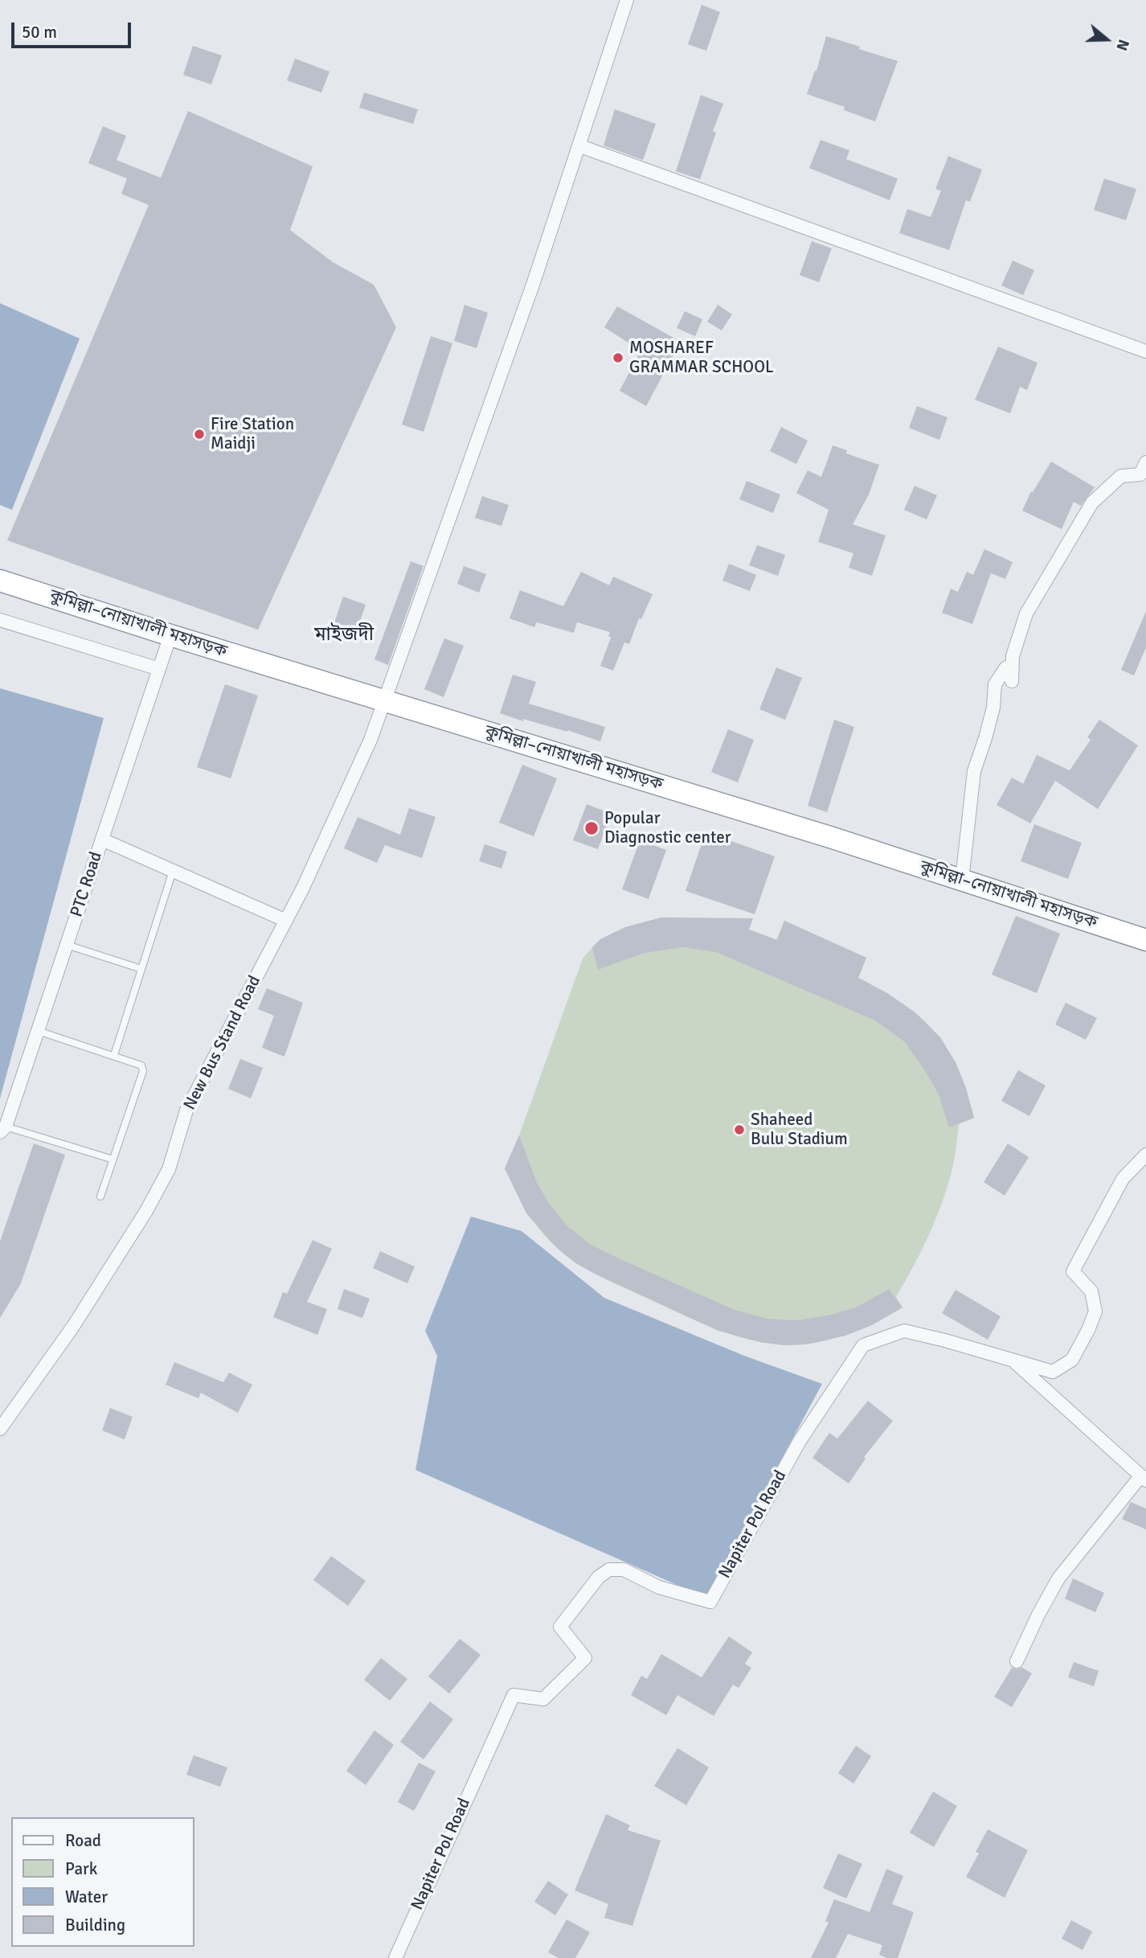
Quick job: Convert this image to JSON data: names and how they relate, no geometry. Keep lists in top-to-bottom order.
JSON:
{
  "streets": {
    "highway": ["কুমিল্লা–নোয়াখালী মহাসড়ক"],
    "street": ["PTC Road", "New Bus Stand Road", "Napiter Pol Road"]
  },
  "crossings": [
    ["কুমিল্লা–নোয়াখালী মহাসড়ক", "PTC Road"],
    ["কুমিল্লা–নোয়াখালী মহাসড়ক", "New Bus Stand Road"]
  ],
  "districts": ["মাইজদী"],
  "places": [
    "MOSHAREF GRAMMAR SCHOOL",
    "Fire Station Maidji",
    "Popular Diagnostic center",
    "Shaheed Bulu Stadium"
  ],
  "legend": [
    "Road",
    "Park",
    "Water",
    "Building"
  ],
  "scale_bar": "50 m",
  "north": "right"
}
